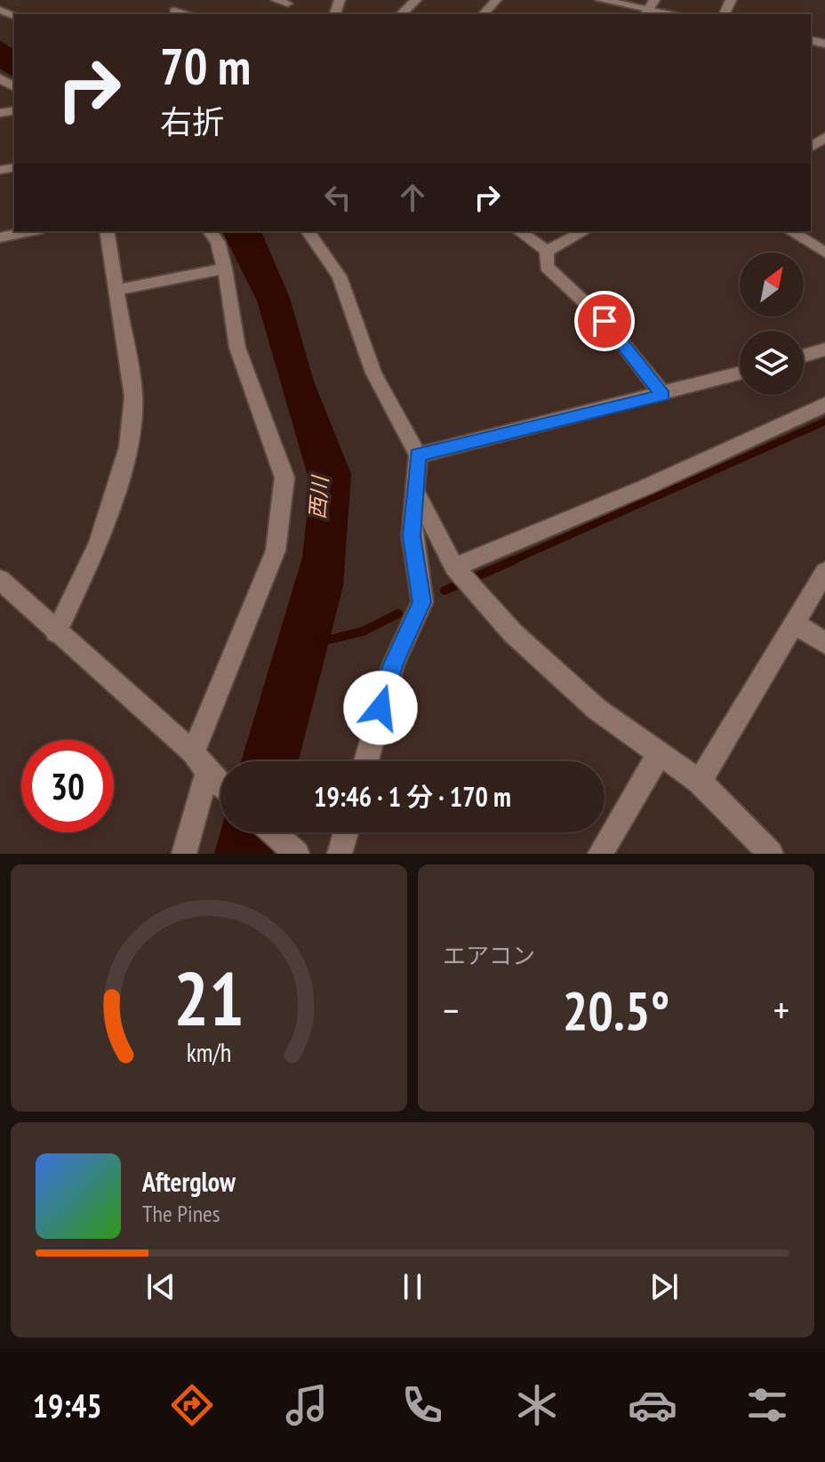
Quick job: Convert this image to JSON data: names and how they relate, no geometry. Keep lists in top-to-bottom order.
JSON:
{
  "water": ["西川"],
  "north": "top right",
  "page": {
    "turn": ["70 m", "右折"],
    "limit": "30",
    "trip": "19:46 · 1 分 · 170 m",
    "tile": "エアコン",
    "heat": ["−", "20.5°", "+"],
    "song": ["Afterglow", "The Pines"],
    "tabs": "19:45",
    "gauge": ["21", "km/h"]
  }
}
